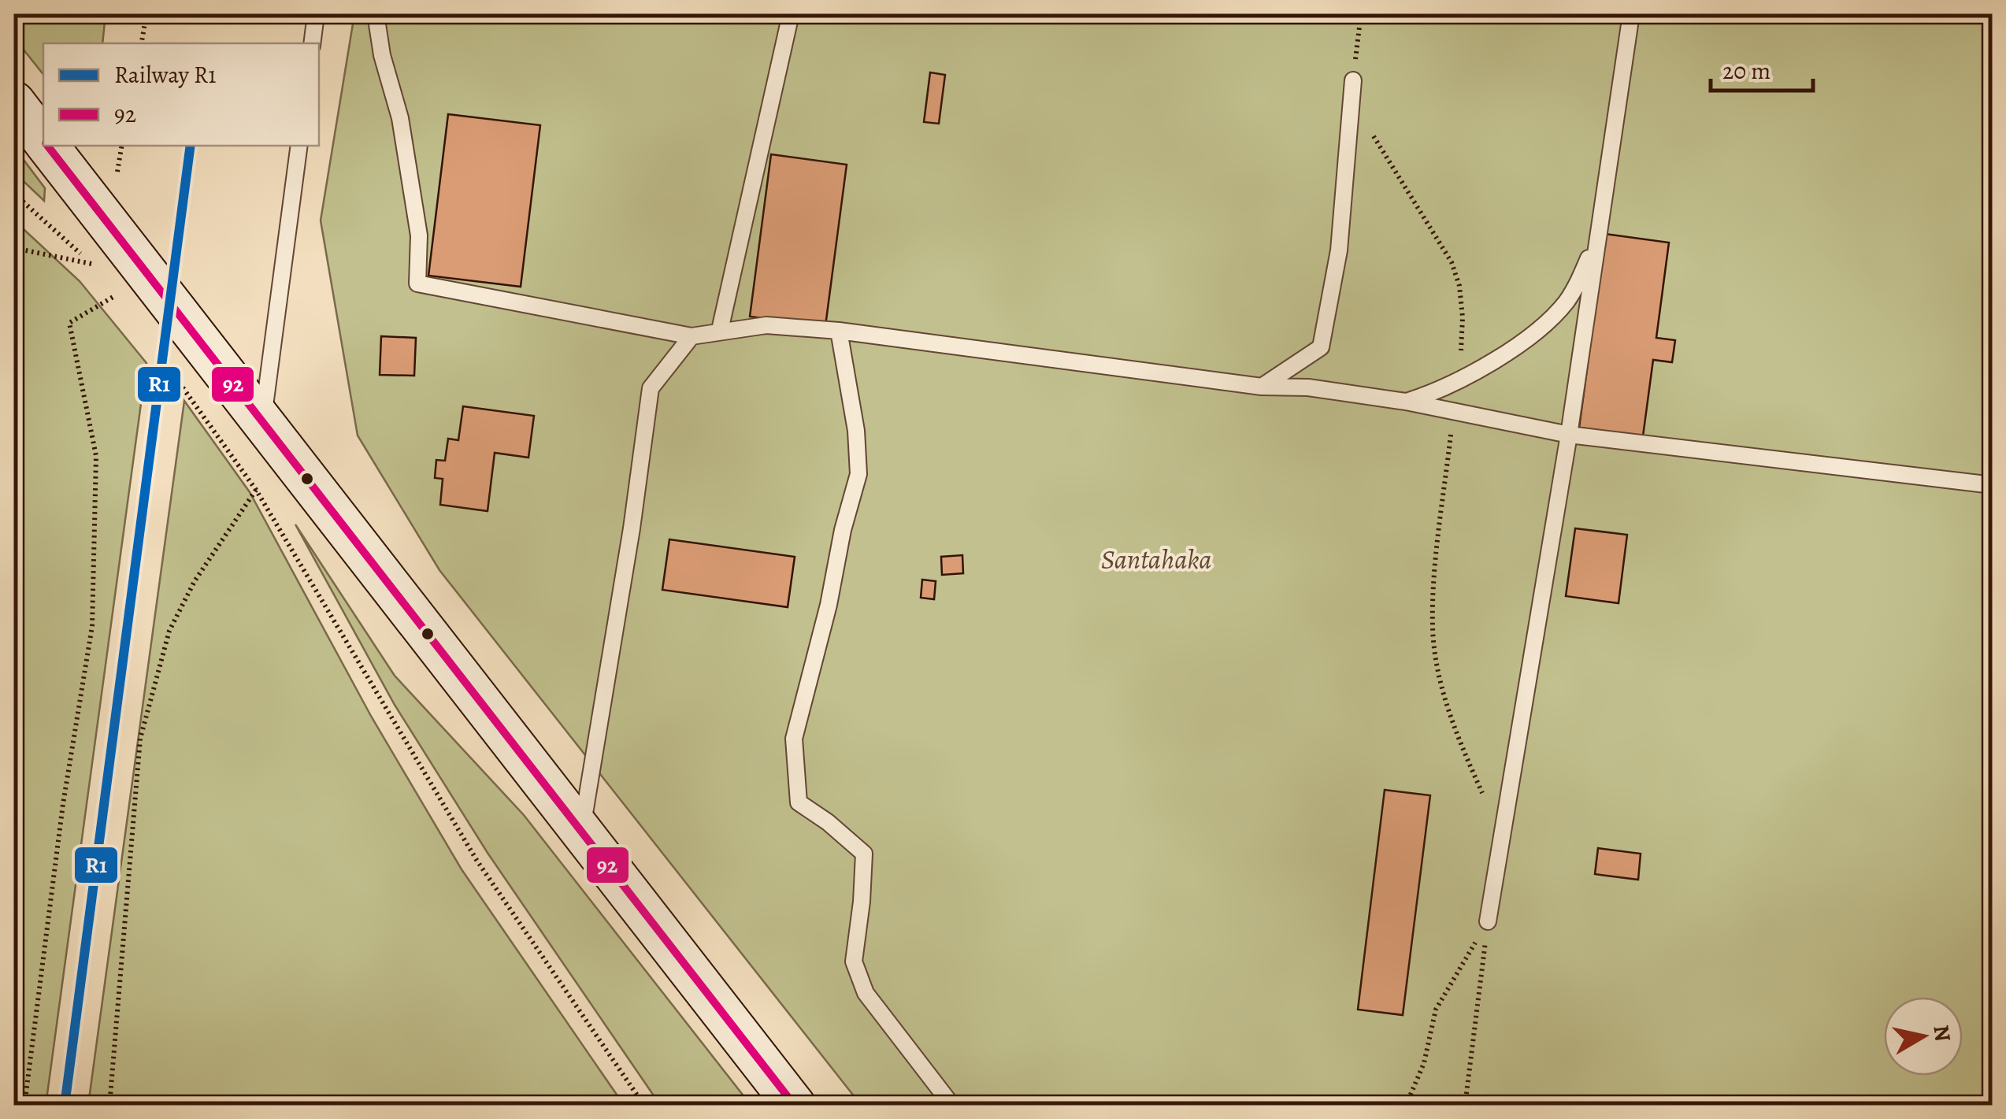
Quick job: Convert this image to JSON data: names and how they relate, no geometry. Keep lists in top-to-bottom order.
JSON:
{
  "parks": ["Santahaka"],
  "lines": ["rail line R1", "transit line 92"],
  "legend": ["Railway R1", "92"],
  "scale_bar": "20 m",
  "north": "right"
}
